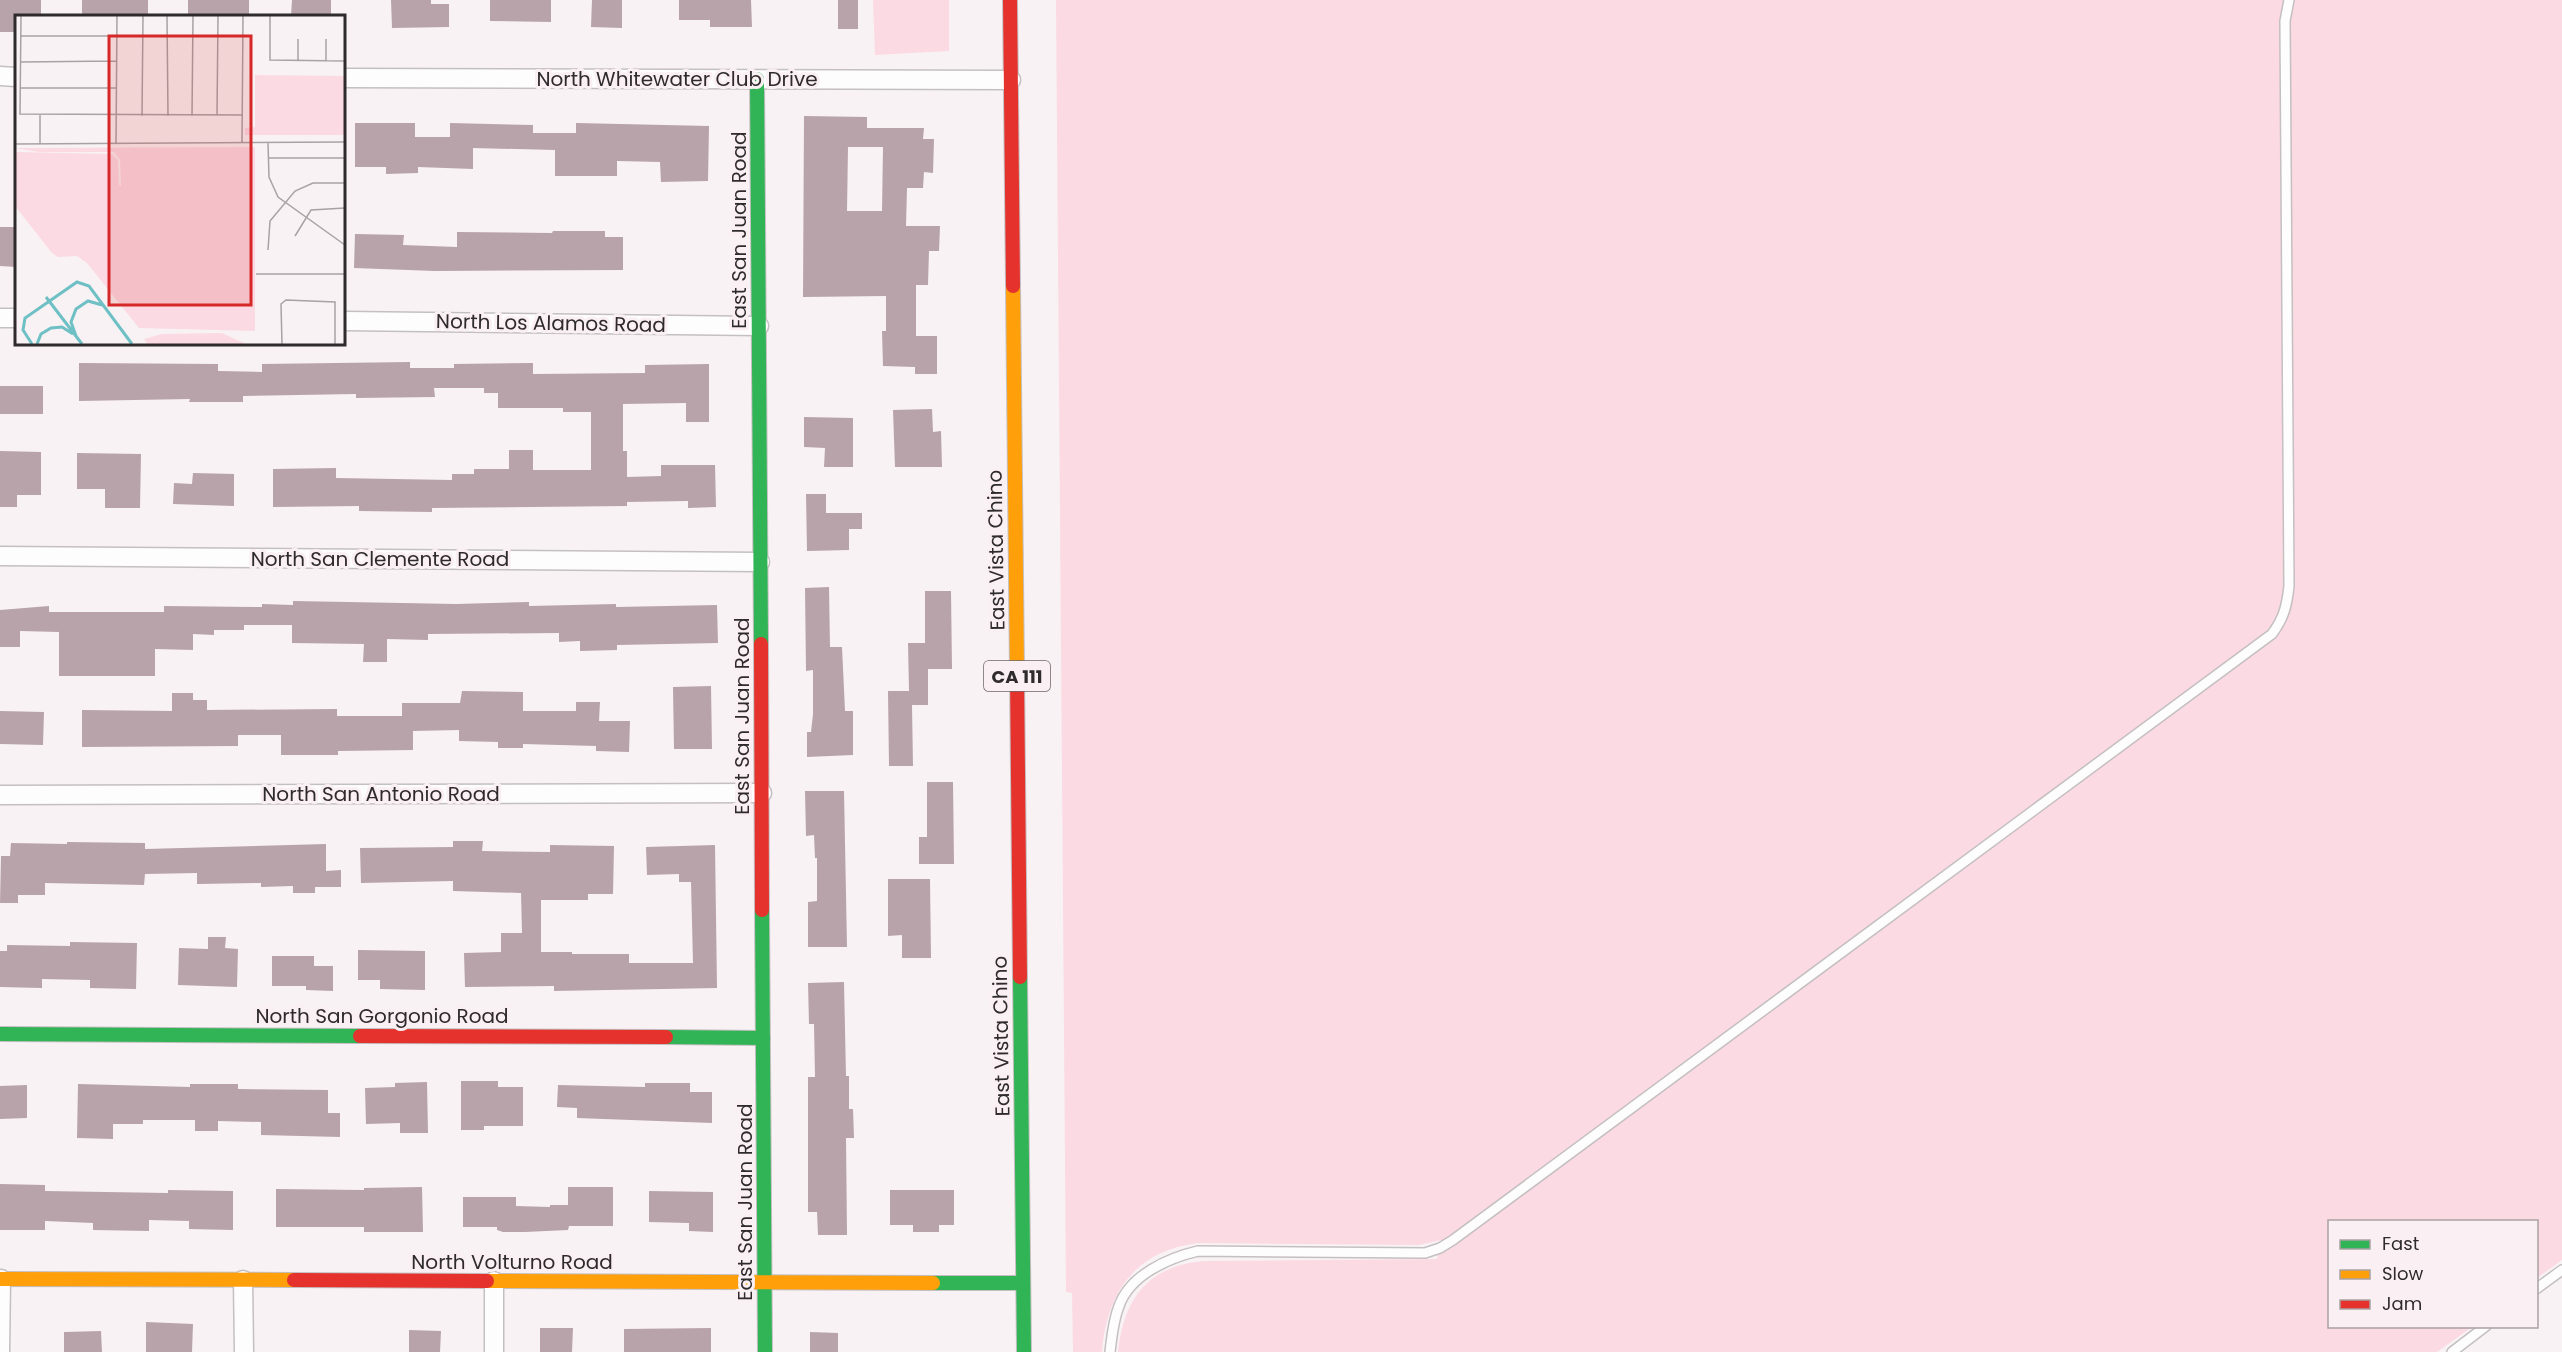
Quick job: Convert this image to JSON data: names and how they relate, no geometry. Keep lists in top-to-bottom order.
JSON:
{
  "streets": {
    "street": [
      "North Whitewater Club Drive",
      "East San Juan Road",
      "North Los Alamos Road",
      "East Vista Chino",
      "North San Clemente Road",
      "CA 111",
      "North San Antonio Road",
      "North San Gorgonio Road",
      "North Volturno Road"
    ]
  },
  "crossings": [
    ["North Whitewater Club Drive", "East San Juan Road"],
    ["North Whitewater Club Drive", "East Vista Chino"],
    ["East San Juan Road", "North Los Alamos Road"],
    ["East San Juan Road", "North San Clemente Road"],
    ["East San Juan Road", "North San Antonio Road"],
    ["East San Juan Road", "North San Gorgonio Road"],
    ["East San Juan Road", "North Volturno Road"],
    ["East Vista Chino", "North Volturno Road"]
  ],
  "legend": ["Fast", "Slow", "Jam"]
}
